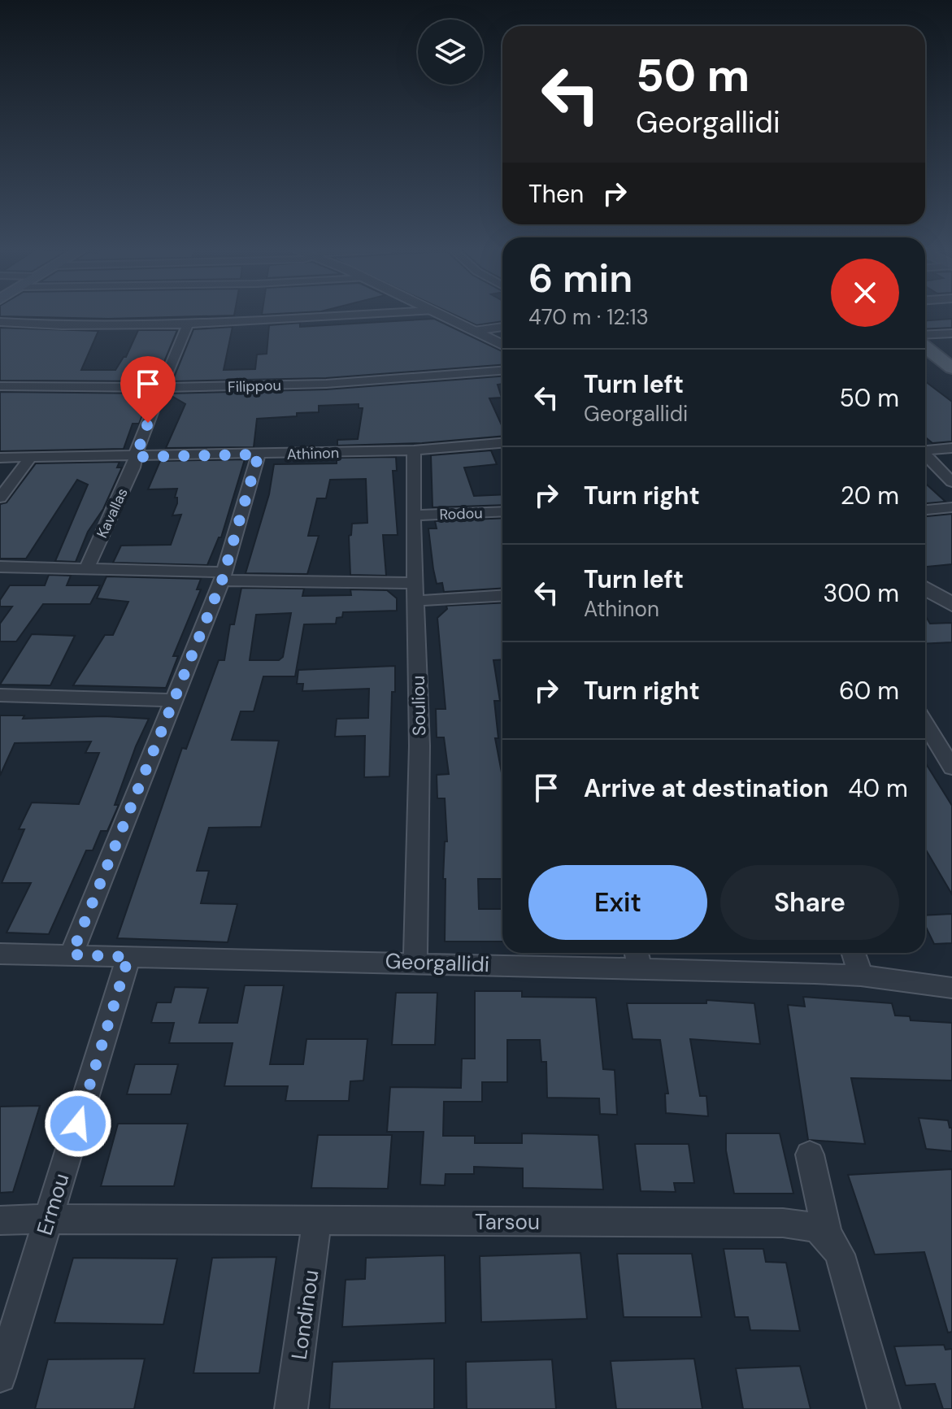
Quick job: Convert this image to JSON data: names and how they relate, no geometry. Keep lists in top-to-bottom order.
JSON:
{
  "streets": {
    "street": [
      "Filippou",
      "Athinon",
      "Kavallas",
      "Rodou",
      "Souliou",
      "Georgallidi",
      "Ermou",
      "Tarsou",
      "Londinou"
    ]
  },
  "crossings": [
    ["Filippou", "Kavallas"],
    ["Athinon", "Kavallas"],
    ["Athinon", "Souliou"],
    ["Rodou", "Souliou"],
    ["Souliou", "Georgallidi"],
    ["Georgallidi", "Ermou"],
    ["Ermou", "Tarsou"],
    ["Tarsou", "Londinou"]
  ],
  "page": {
    "turn": ["50 m", "Georgallidi"],
    "then": "Then",
    "heading": ["6 min", "470 m · 12:13"],
    "list": [
      {
        "name": "Turn left",
        "note": "Georgallidi",
        "value": "50 m"
      },
      {
        "name": "Turn right",
        "value": "20 m"
      },
      {
        "name": "Turn left",
        "note": "Athinon",
        "value": "300 m"
      },
      {
        "name": "Turn right",
        "value": "60 m"
      },
      {
        "name": "Arrive at destination",
        "value": "40 m"
      }
    ],
    "buttons": ["Exit", "Share"]
  }
}
